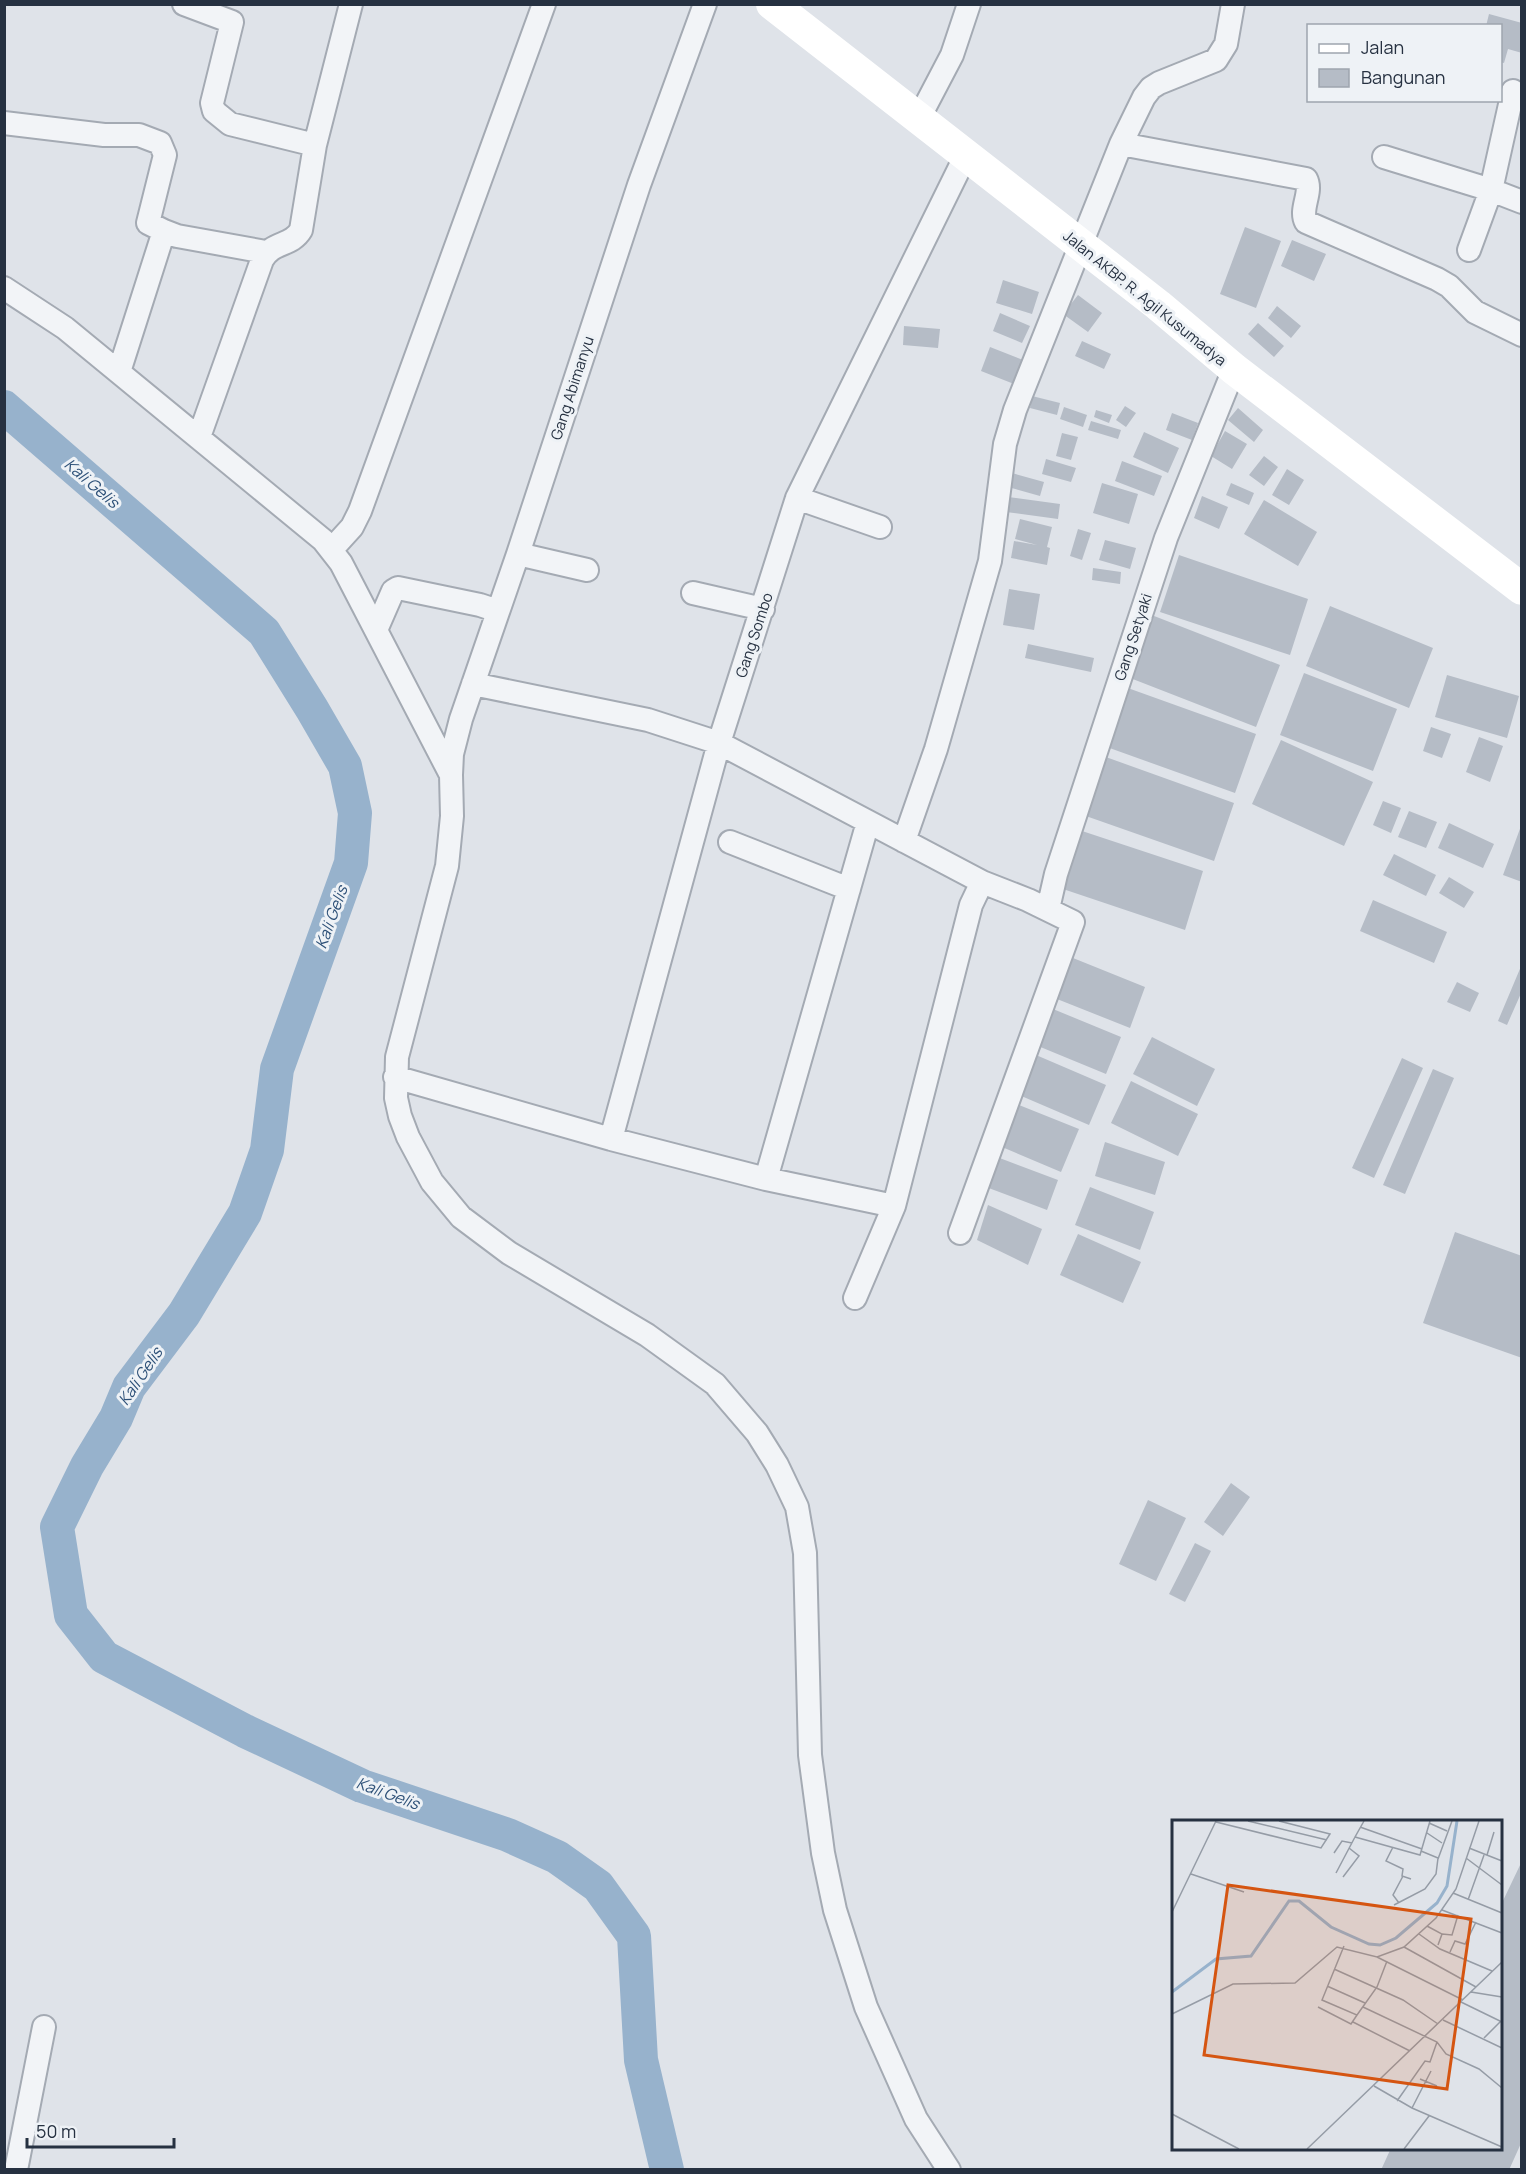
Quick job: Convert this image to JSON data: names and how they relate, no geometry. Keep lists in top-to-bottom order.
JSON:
{
  "streets": {
    "main road": ["Jalan AKBP. R. Agil Kusumadya"],
    "street": ["Gang Abimanyu", "Gang Sombo", "Gang Setyaki"]
  },
  "crossings": [
    ["Jalan AKBP. R. Agil Kusumadya", "Gang Sombo"],
    ["Jalan AKBP. R. Agil Kusumadya", "Gang Setyaki"]
  ],
  "water": ["Kali Gelis"],
  "legend": ["Jalan", "Bangunan"],
  "scale_bar": "50 m"
}
